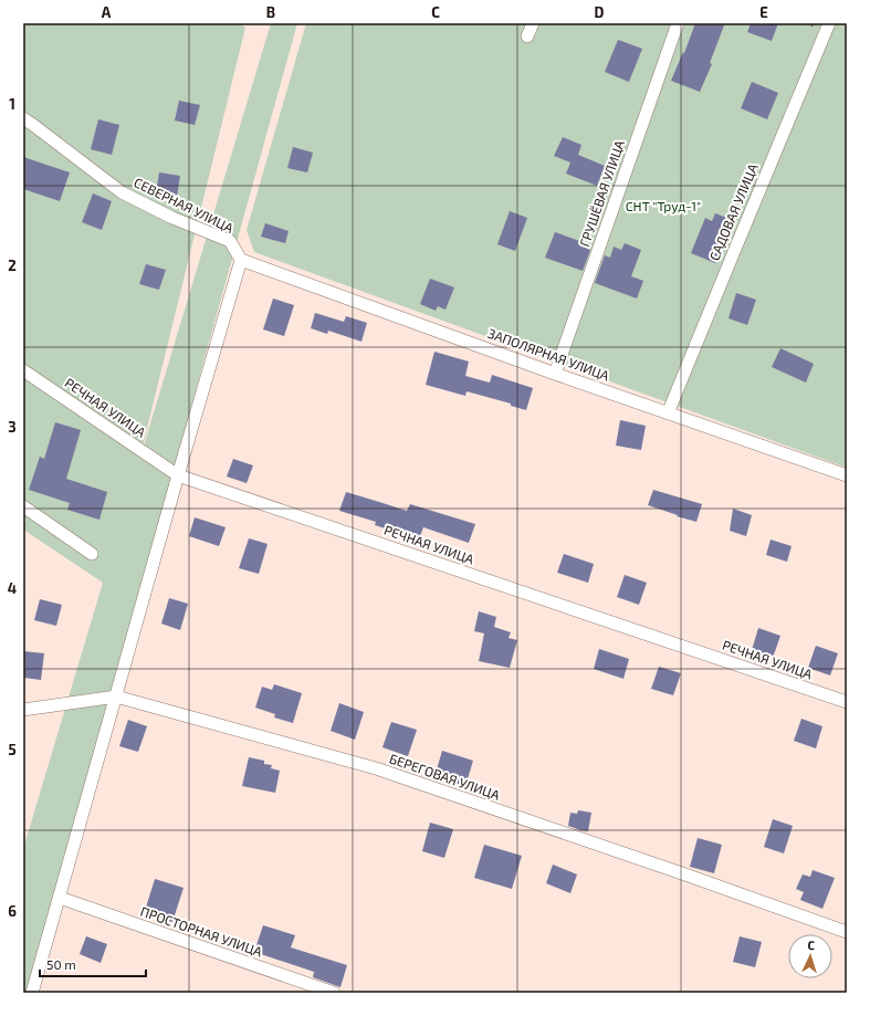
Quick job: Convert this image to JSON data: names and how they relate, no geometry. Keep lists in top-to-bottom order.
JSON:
{
  "streets": {
    "street": [
      "ГРУШЁВАЯ УЛИЦА",
      "СЕВЕРНАЯ УЛИЦА",
      "САДОВАЯ УЛИЦА",
      "ЗАПОЛЯРНАЯ УЛИЦА",
      "РЕЧНАЯ УЛИЦА",
      "БЕРЕГОВАЯ УЛИЦА",
      "ПРОСТОРНАЯ УЛИЦА"
    ]
  },
  "crossings": [
    ["ГРУШЁВАЯ УЛИЦА", "ЗАПОЛЯРНАЯ УЛИЦА"],
    ["СЕВЕРНАЯ УЛИЦА", "ЗАПОЛЯРНАЯ УЛИЦА"],
    ["САДОВАЯ УЛИЦА", "ЗАПОЛЯРНАЯ УЛИЦА"]
  ],
  "parks": ["СНТ \"Труд-1\""],
  "scale_bar": "50 m",
  "north": "top",
  "grid": {
    "columns": [
      "A",
      "B",
      "C",
      "D",
      "E"
    ],
    "rows": [
      "1",
      "2",
      "3",
      "4",
      "5",
      "6"
    ]
  }
}
